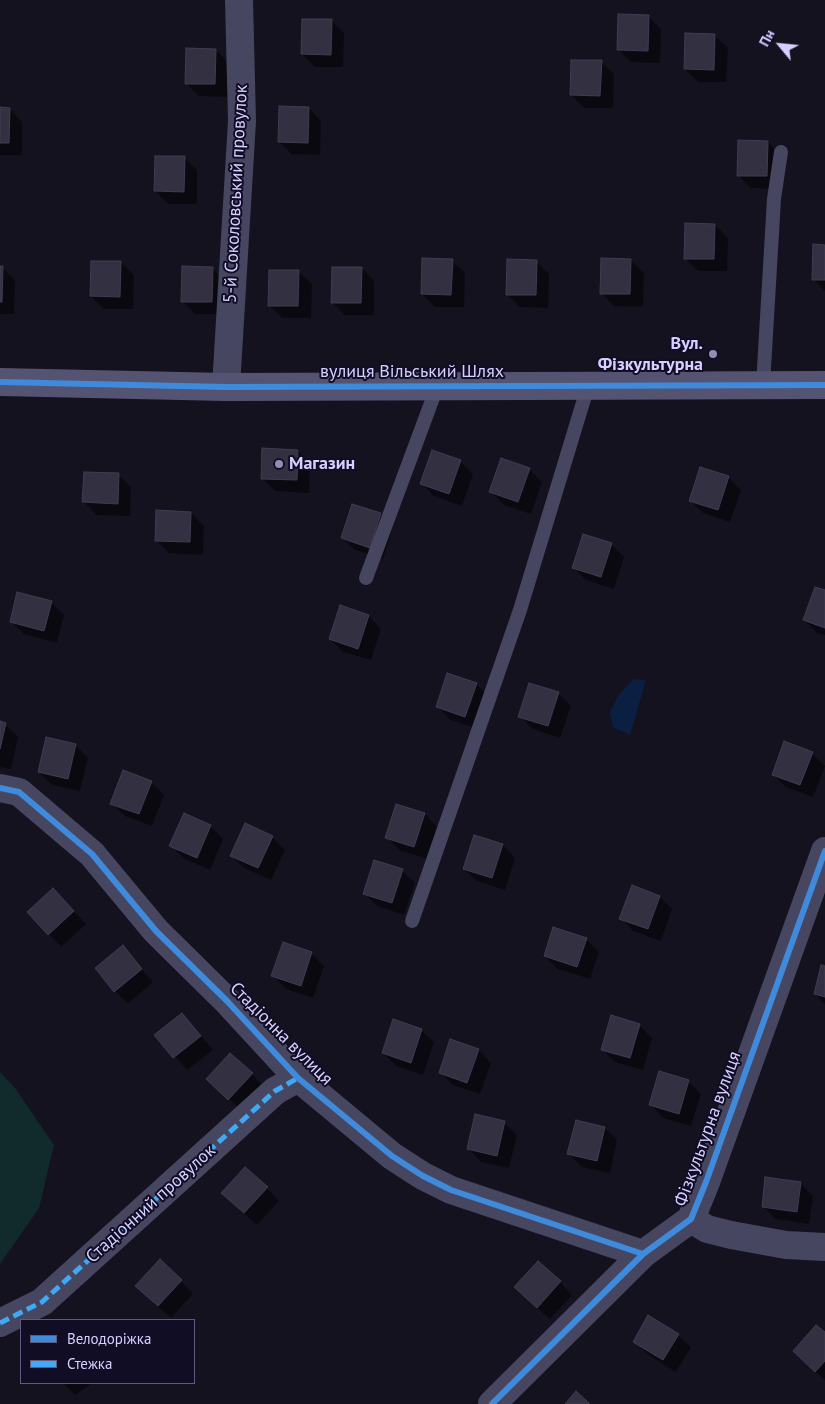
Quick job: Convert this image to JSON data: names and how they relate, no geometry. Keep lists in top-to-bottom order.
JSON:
{
  "streets": {
    "street": [
      "5-й Соколовський провулок",
      "вулиця Вільський Шлях",
      "Стадіонна вулиця",
      "Фізкультурна вулиця",
      "Стадіонний провулок"
    ]
  },
  "crossings": [
    ["5-й Соколовський провулок", "вулиця Вільський Шлях"],
    ["Стадіонна вулиця", "Фізкультурна вулиця"],
    ["Стадіонна вулиця", "Стадіонний провулок"]
  ],
  "places": ["Вул. Фізкультурна", "Магазин"],
  "legend": ["Велодоріжка", "Стежка"],
  "north": "top left"
}
